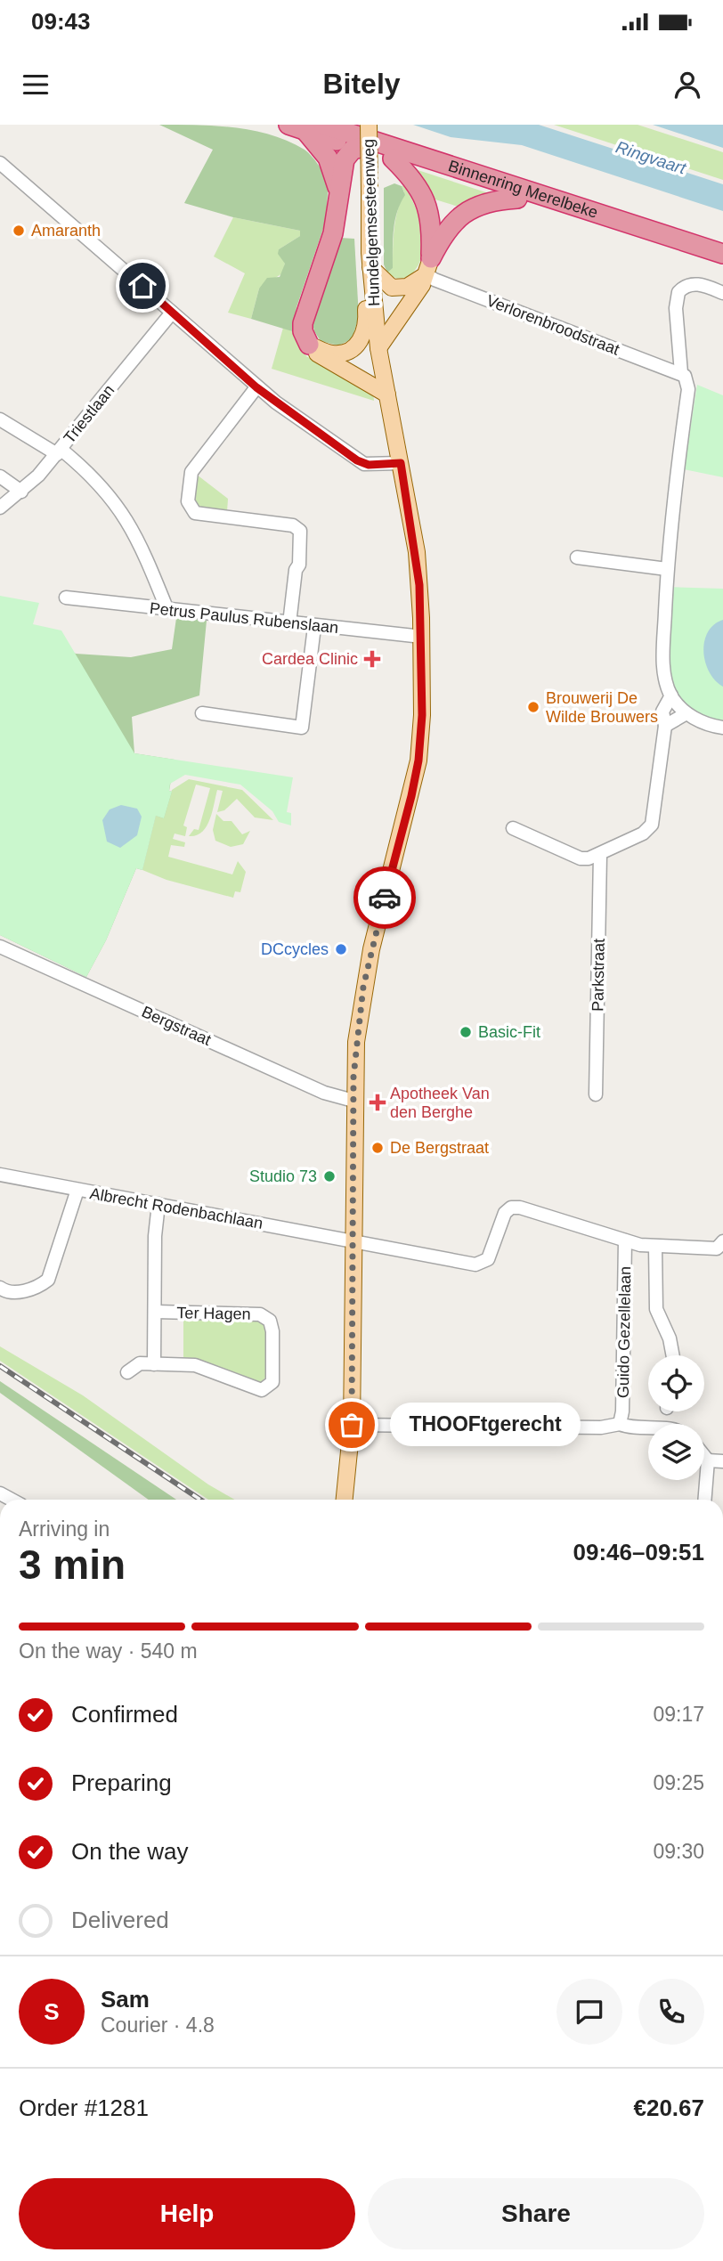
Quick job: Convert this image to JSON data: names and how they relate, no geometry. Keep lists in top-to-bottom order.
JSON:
{
  "streets": {
    "highway": ["Binnenring Merelbeke"],
    "main road": ["Hundelgemsesteenweg"],
    "street": [
      "Verlorenbroodstraat",
      "Triestlaan",
      "Petrus Paulus Rubenslaan",
      "Parkstraat",
      "Bergstraat",
      "Albrecht Rodenbachlaan",
      "Ter Hagen",
      "Guido Gezellelaan"
    ]
  },
  "crossings": [
    ["Hundelgemsesteenweg", "Petrus Paulus Rubenslaan"],
    ["Hundelgemsesteenweg", "Bergstraat"],
    ["Hundelgemsesteenweg", "Albrecht Rodenbachlaan"],
    ["Albrecht Rodenbachlaan", "Ter Hagen"]
  ],
  "water": ["Ringvaart"],
  "places": {
    "other": [
      "Amaranth",
      "Brouwerij De Wilde Brouwers",
      "DCcycles",
      "Basic-Fit",
      "De Bergstraat",
      "Studio 73",
      "THOOFtgerecht"
    ],
    "health": ["Cardea Clinic", "Apotheek Van den Berghe"]
  },
  "page": {
    "status": "09:43",
    "header": "Bitely",
    "bubble": "THOOFtgerecht",
    "heading": ["3 min", "Arriving in", "09:46–09:51"],
    "panel": [
      "Sam",
      "Courier · 4.8",
      "Order #1281",
      "€20.67"
    ],
    "bar": "On the way · 540 m",
    "list": [
      ["Confirmed", "09:17"],
      ["Preparing", "09:25"],
      ["On the way", "09:30"],
      "Delivered"
    ],
    "round": "S",
    "buttons": ["Help", "Share"]
  }
}
